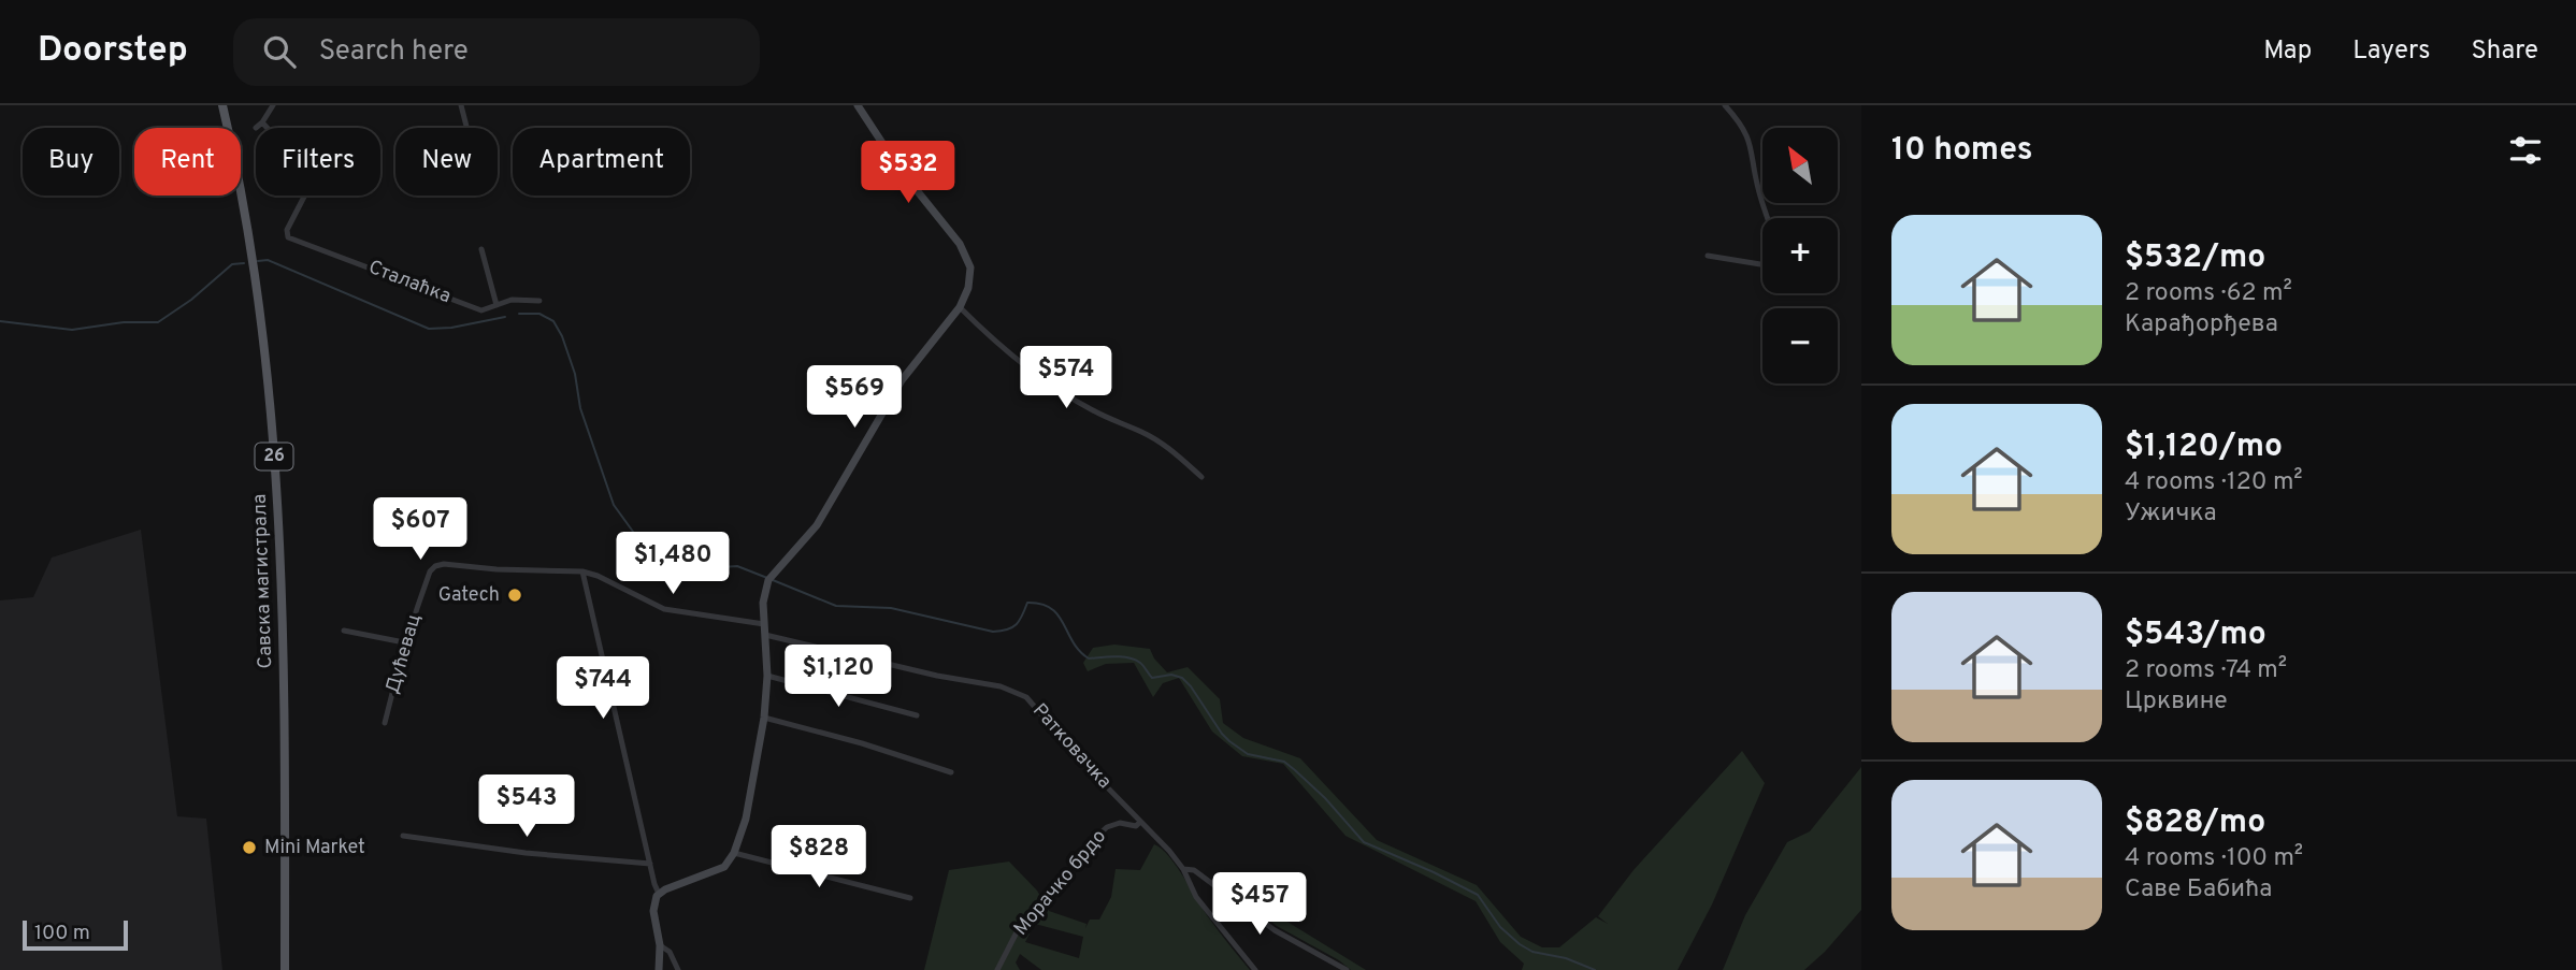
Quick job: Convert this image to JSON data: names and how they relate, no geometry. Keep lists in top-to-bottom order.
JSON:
{
  "streets": {
    "main road": ["26", "Савска магистрала"],
    "street": [
      "Сталаћка",
      "Дућевац",
      "Ратковачка",
      "Морачко брдо"
    ]
  },
  "crossings": [
    ["Ратковачка", "Морачко брдо"]
  ],
  "places": ["Gatech", "Mini Market"],
  "scale_bar": "100 m",
  "north": "top left",
  "page": {
    "header": "Doorstep",
    "search": "Search here",
    "nav": ["Map", "Layers", "Share"],
    "heading": "10 homes",
    "map_buttons": ["+", "−"],
    "chip": [
      "Buy",
      "Rent",
      "Filters",
      "New",
      "Apartment"
    ],
    "price": [
      "$532",
      "$574",
      "$569",
      "$607",
      "$1,480",
      "$1,120",
      "$744",
      "$543",
      "$828",
      "$457"
    ],
    "list": [
      {
        "name": "$532/mo",
        "note": "2 rooms · 62 m² · Карађорђева"
      },
      {
        "name": "$1,120/mo",
        "note": "4 rooms · 120 m² · Ужичка"
      },
      {
        "name": "$543/mo",
        "note": "2 rooms · 74 m² · Црквине"
      },
      {
        "name": "$828/mo",
        "note": "4 rooms · 100 m² · Саве Бабића"
      }
    ],
    "scale": "100 m"
  }
}
